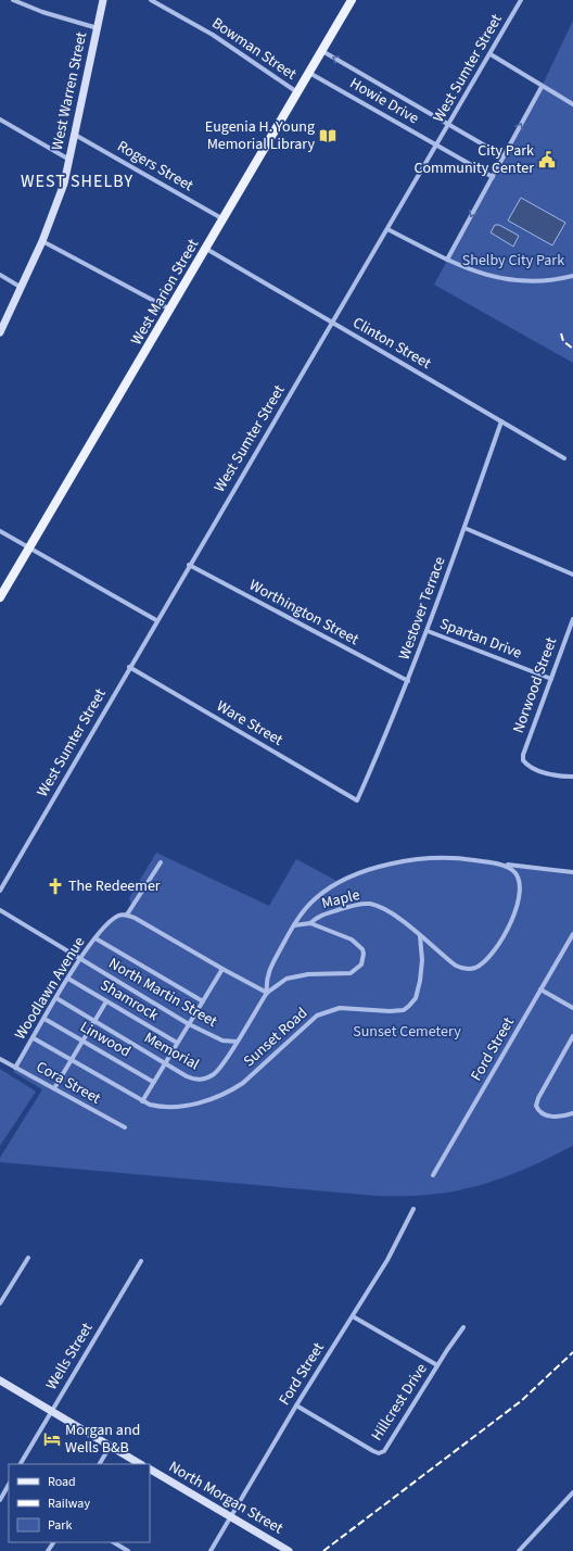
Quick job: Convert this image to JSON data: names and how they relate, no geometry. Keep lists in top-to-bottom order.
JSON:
{
  "streets": {
    "main road": ["West Warren Street", "West Marion Street", "North Morgan Street"],
    "street": [
      "Bowman Street",
      "West Sumter Street",
      "Howie Drive",
      "Rogers Street",
      "Clinton Street",
      "Westover Terrace",
      "Worthington Street",
      "Spartan Drive",
      "Norwood Street",
      "Ware Street",
      "Maple",
      "Woodlawn Avenue",
      "North Martin Street",
      "Shamrock",
      "Sunset Road",
      "Linwood",
      "Ford Street",
      "Memorial",
      "Cora Street",
      "Wells Street",
      "Hillcrest Drive"
    ]
  },
  "crossings": [
    ["Bowman Street", "West Marion Street"],
    ["West Sumter Street", "Howie Drive"],
    ["West Sumter Street", "Clinton Street"],
    ["West Sumter Street", "Worthington Street"],
    ["West Sumter Street", "Ware Street"],
    ["West Warren Street", "Rogers Street"],
    ["Howie Drive", "West Marion Street"],
    ["Rogers Street", "West Marion Street"],
    ["West Marion Street", "Clinton Street"],
    ["Clinton Street", "Westover Terrace"],
    ["Westover Terrace", "Worthington Street"],
    ["Westover Terrace", "Spartan Drive"],
    ["Westover Terrace", "Ware Street"],
    ["Spartan Drive", "Norwood Street"],
    ["Maple", "Sunset Road"],
    ["Woodlawn Avenue", "North Martin Street"],
    ["Woodlawn Avenue", "Shamrock"],
    ["Woodlawn Avenue", "Sunset Road"],
    ["Woodlawn Avenue", "Linwood"],
    ["Woodlawn Avenue", "Memorial"],
    ["Woodlawn Avenue", "Cora Street"],
    ["North Martin Street", "Memorial"],
    ["Ford Street", "Hillcrest Drive"],
    ["Ford Street", "North Morgan Street"]
  ],
  "districts": ["WEST SHELBY"],
  "parks": ["Shelby City Park", "Sunset Cemetery"],
  "places": {
    "library": ["Eugenia H. Young Memorial Library"],
    "public building": ["City Park Community Center"],
    "church": ["The Redeemer"],
    "hotel": ["Morgan and Wells B&B"]
  },
  "legend": ["Road", "Railway", "Park"]
}
